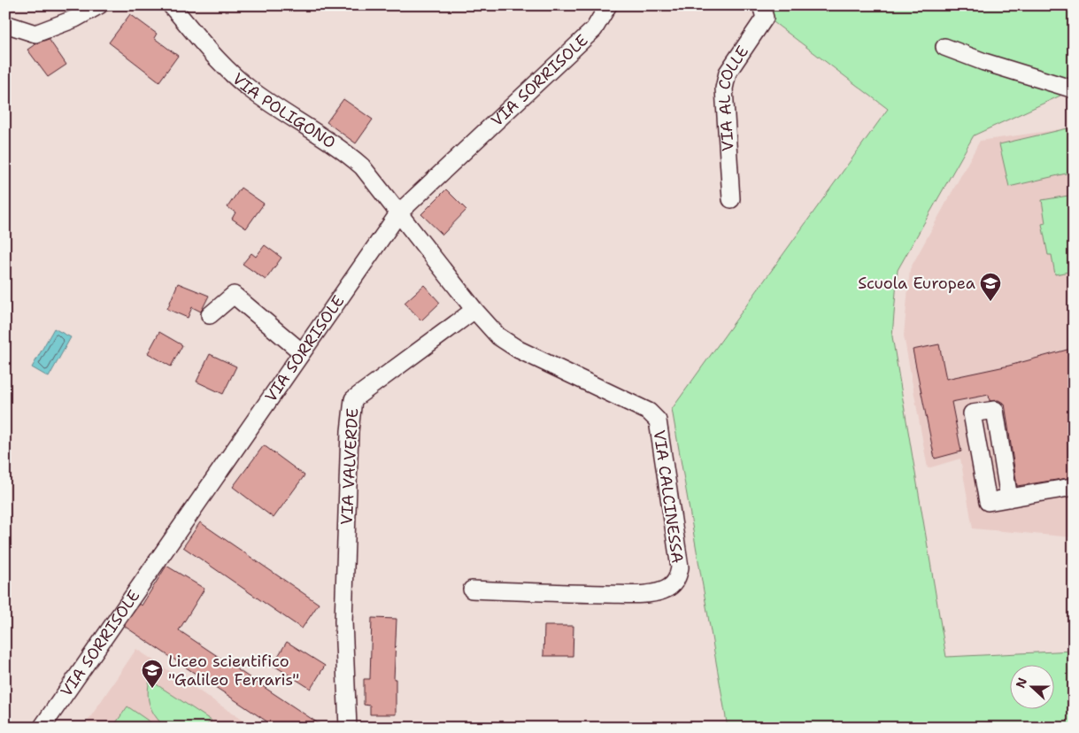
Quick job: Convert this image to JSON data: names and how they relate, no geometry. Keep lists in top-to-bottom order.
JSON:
{
  "streets": {
    "street": [
      "VIA SORRISOLE",
      "VIA AL COLLE",
      "VIA POLIGONO",
      "VIA VALVERDE",
      "VIA CALCINESSA"
    ]
  },
  "crossings": [
    ["VIA SORRISOLE", "VIA POLIGONO"],
    ["VIA VALVERDE", "VIA CALCINESSA"]
  ],
  "places": {
    "school or university": ["Scuola Europea", "Liceo scientifico \"Galileo Ferraris\""]
  },
  "north": "left"
}
